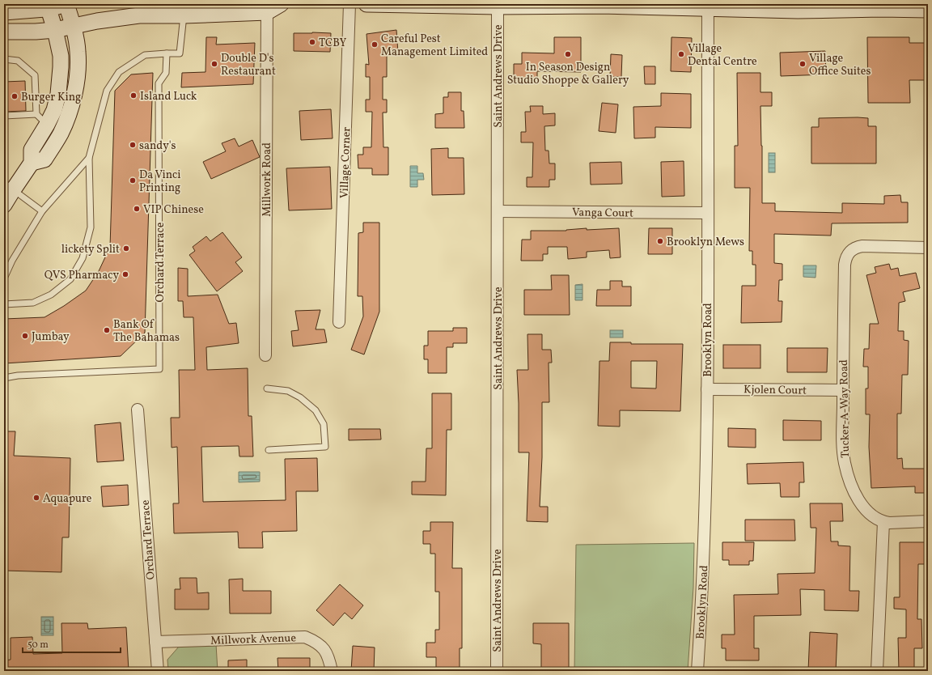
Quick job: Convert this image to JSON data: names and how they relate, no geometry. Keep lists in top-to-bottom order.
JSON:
{
  "streets": {
    "street": [
      "Saint Andrews Drive",
      "Village Corner",
      "Millwork Road",
      "Vanga Court",
      "Orchard Terrace",
      "Brooklyn Road",
      "Kjolen Court",
      "Tucker-A-Way Road",
      "Millwork Avenue"
    ]
  },
  "crossings": [
    ["Saint Andrews Drive", "Vanga Court"],
    ["Vanga Court", "Brooklyn Road"],
    ["Orchard Terrace", "Millwork Avenue"],
    ["Brooklyn Road", "Kjolen Court"],
    ["Kjolen Court", "Tucker-A-Way Road"]
  ],
  "places": [
    "TCBY",
    "Careful Pest Management Limited",
    "In Season Design Studio Shoppe & Gallery",
    "Village Dental Centre",
    "Double D's Restaurant",
    "Village Office Suites",
    "Island Luck",
    "Burger King",
    "sandy's",
    "Da Vinci Printing",
    "VIP Chinese",
    "Brooklyn Mews",
    "lickety Split",
    "QVS Pharmacy",
    "Bank Of The Bahamas",
    "Jumbay",
    "Aquapure"
  ],
  "scale_bar": "50 m"
}
